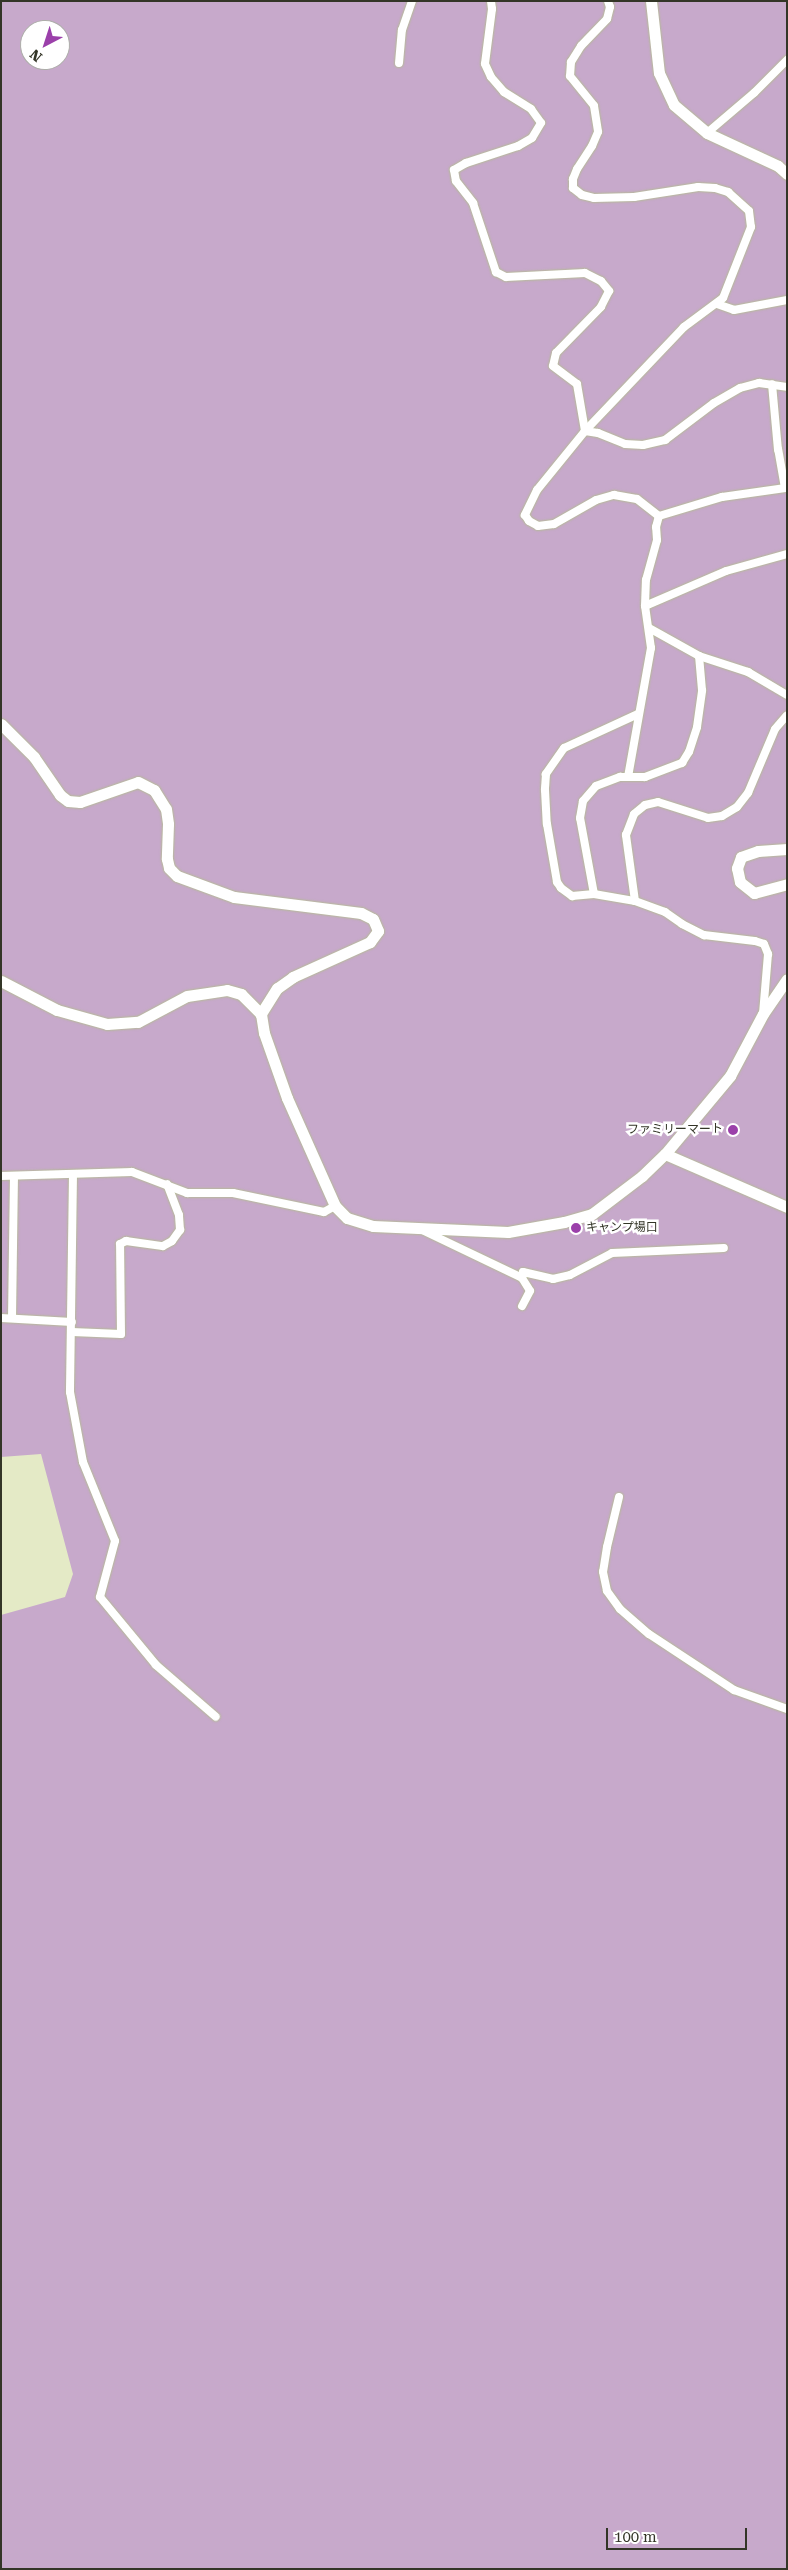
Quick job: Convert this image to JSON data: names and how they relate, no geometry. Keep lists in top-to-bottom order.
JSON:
{
  "places": ["ファミリーマート", "キャンプ場口"],
  "scale_bar": "100 m",
  "north": "bottom left"
}
